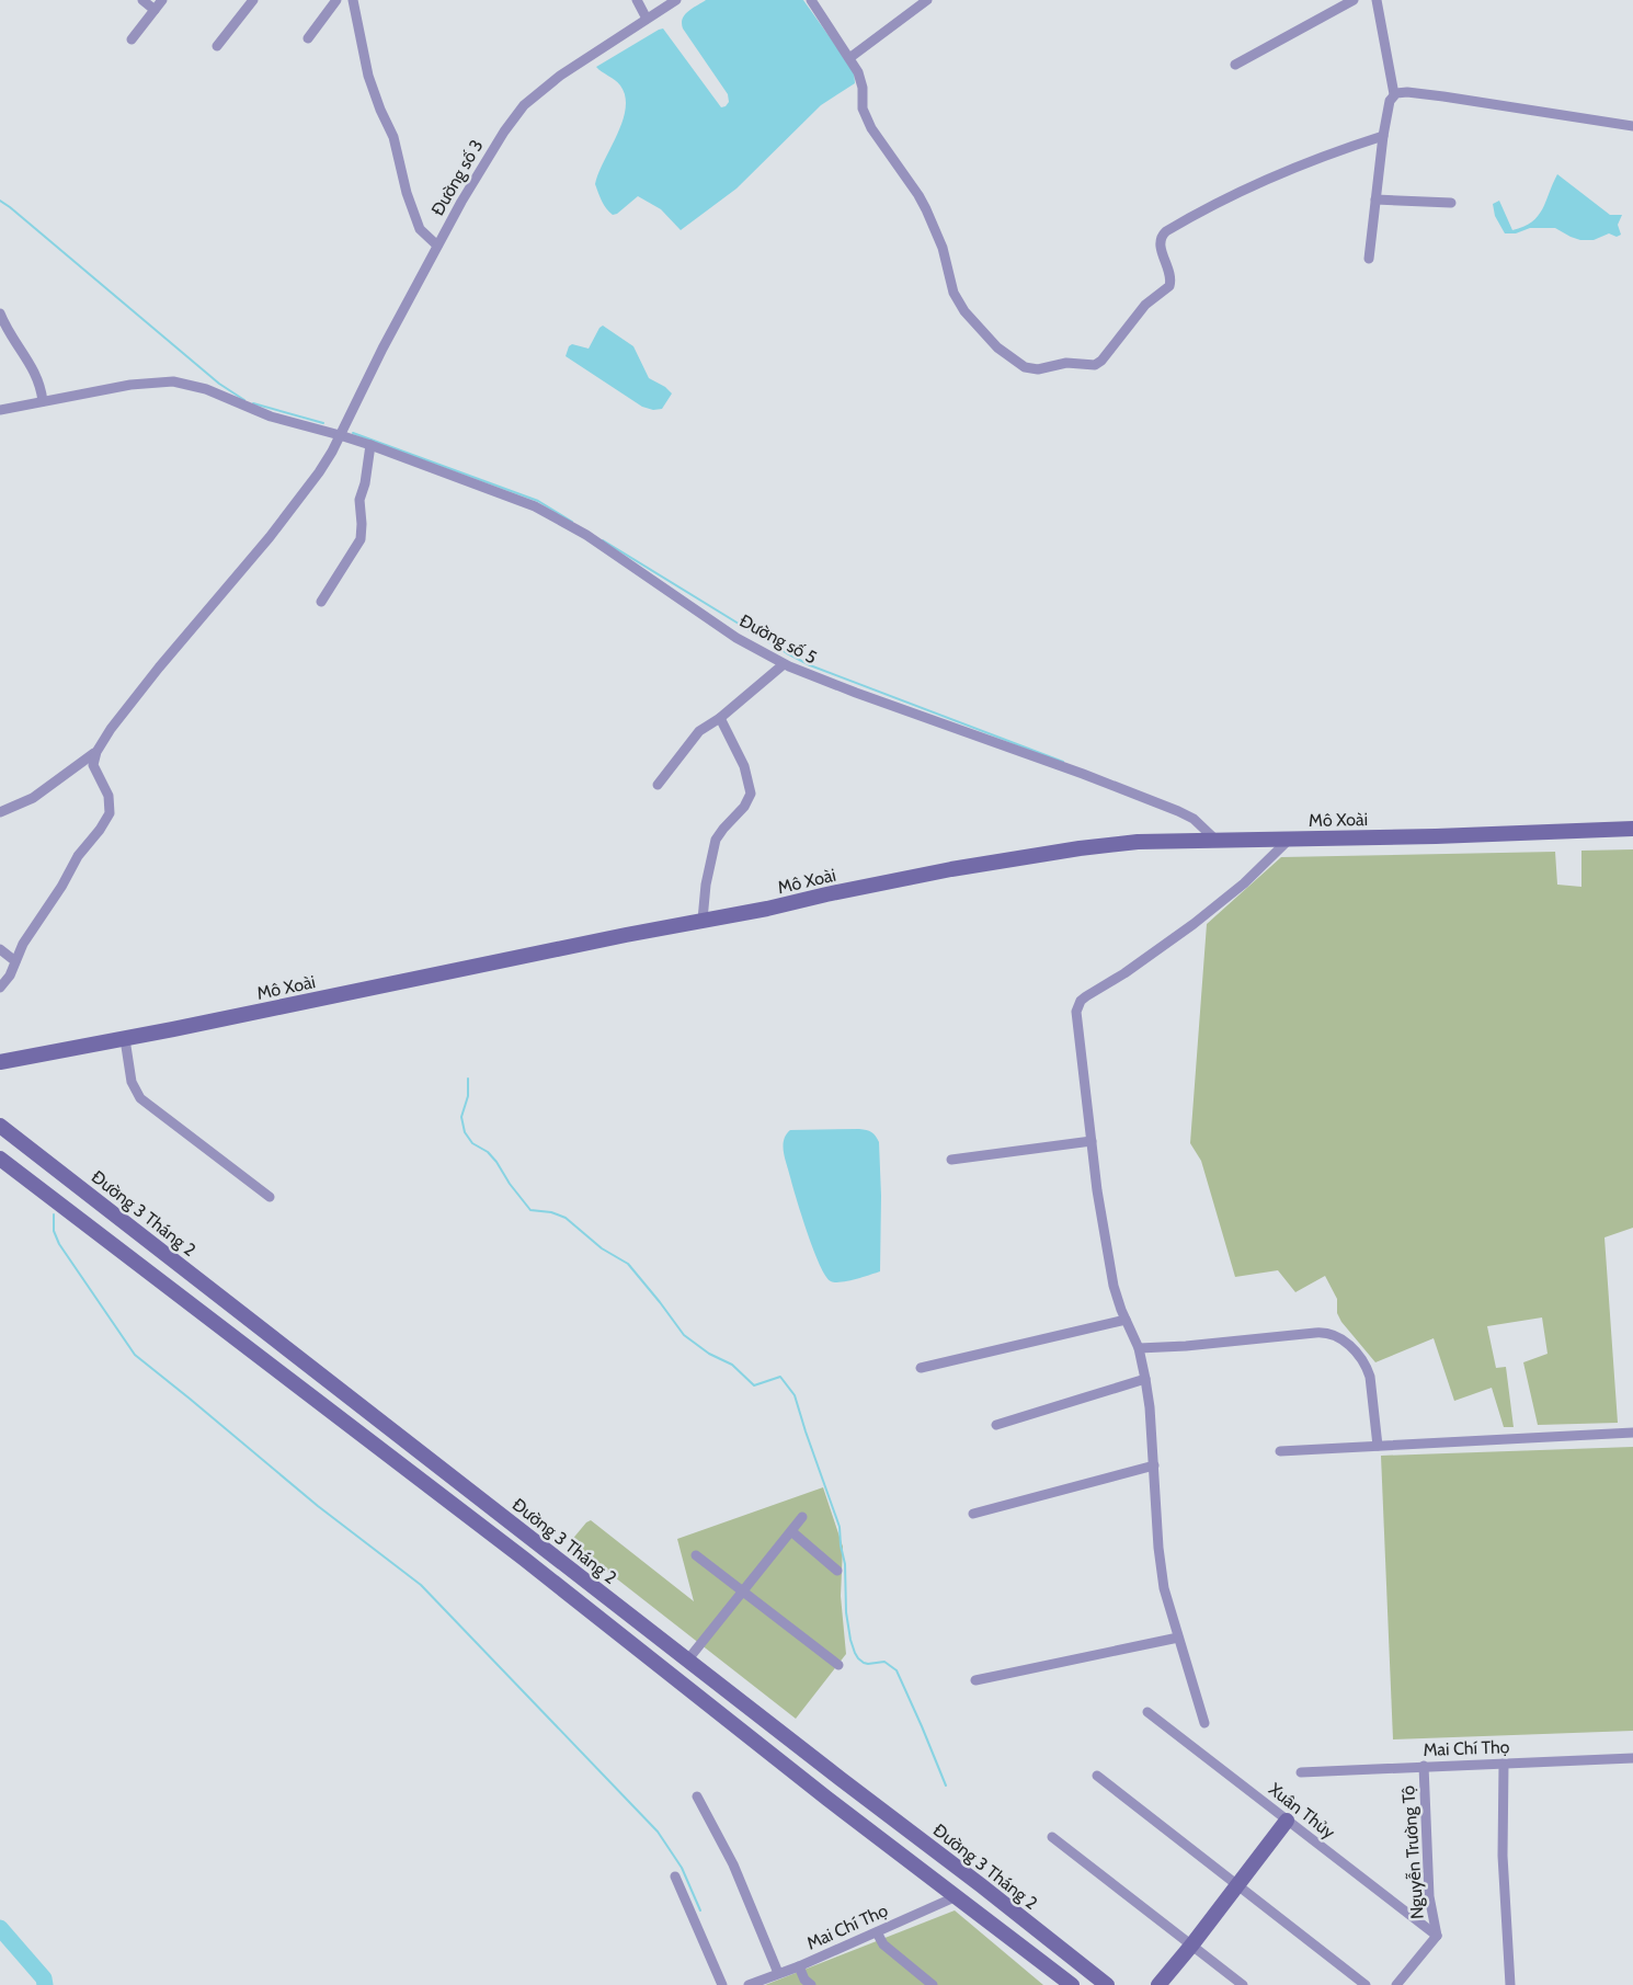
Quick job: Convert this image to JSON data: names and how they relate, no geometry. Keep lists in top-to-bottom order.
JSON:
{
  "streets": {
    "main road": ["Mô Xoài", "Đường 3 Tháng 2"],
    "street": [
      "Đường số 3",
      "Đường số 5",
      "Mai Chí Thọ",
      "Xuân Thủy",
      "Nguyễn Trường Tộ"
    ]
  },
  "crossings": [
    ["Đường số 3", "Đường số 5"],
    ["Đường số 5", "Mô Xoài"],
    ["Mai Chí Thọ", "Nguyễn Trường Tộ"],
    ["Xuân Thủy", "Nguyễn Trường Tộ"]
  ]
}
